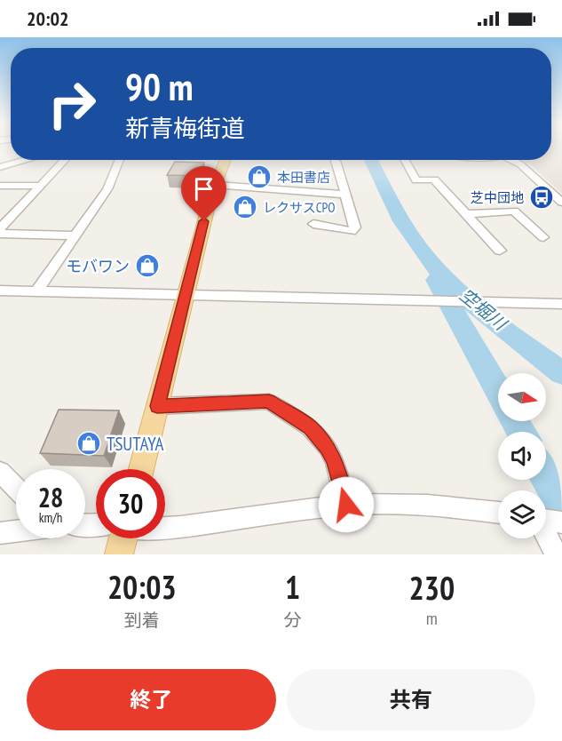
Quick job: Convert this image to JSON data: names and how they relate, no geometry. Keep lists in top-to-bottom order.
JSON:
{
  "water": ["空堀川"],
  "places": {
    "shop": [
      "本田書店",
      "レクサスCPO",
      "モバワン",
      "TSUTAYA"
    ],
    "bus stop": ["芝中団地"]
  },
  "north": "right",
  "page": {
    "status": "20:02",
    "turn": ["90 m", "新青梅街道"],
    "speed": "28 km/h",
    "limit": "30",
    "eta": [
      "20:03",
      "到着",
      "1",
      "分",
      "230",
      "m"
    ],
    "buttons": ["終了", "共有"]
  }
}
